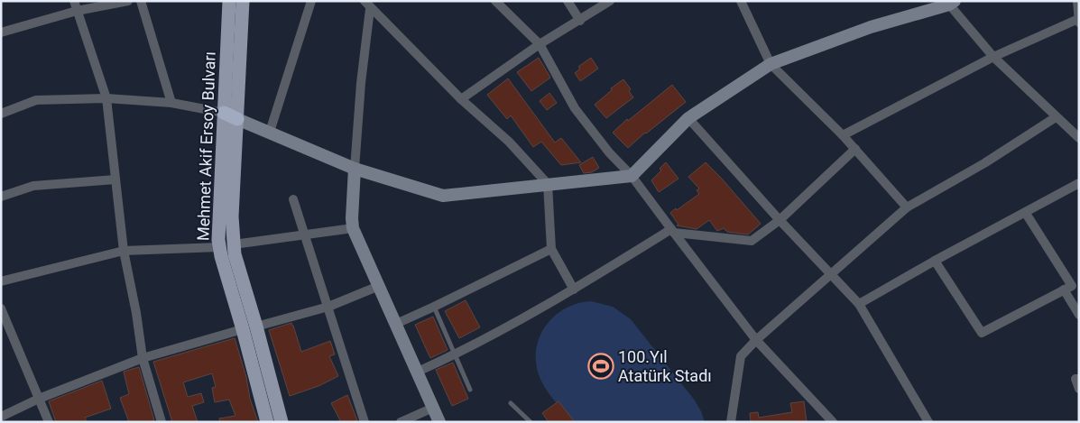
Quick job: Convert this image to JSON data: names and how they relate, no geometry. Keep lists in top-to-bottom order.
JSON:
{
  "streets": {
    "main road": ["Mehmet Akif Ersoy Bulvarı"]
  },
  "places": {
    "sports": ["100.Yıl Atatürk Stadı"]
  }
}
